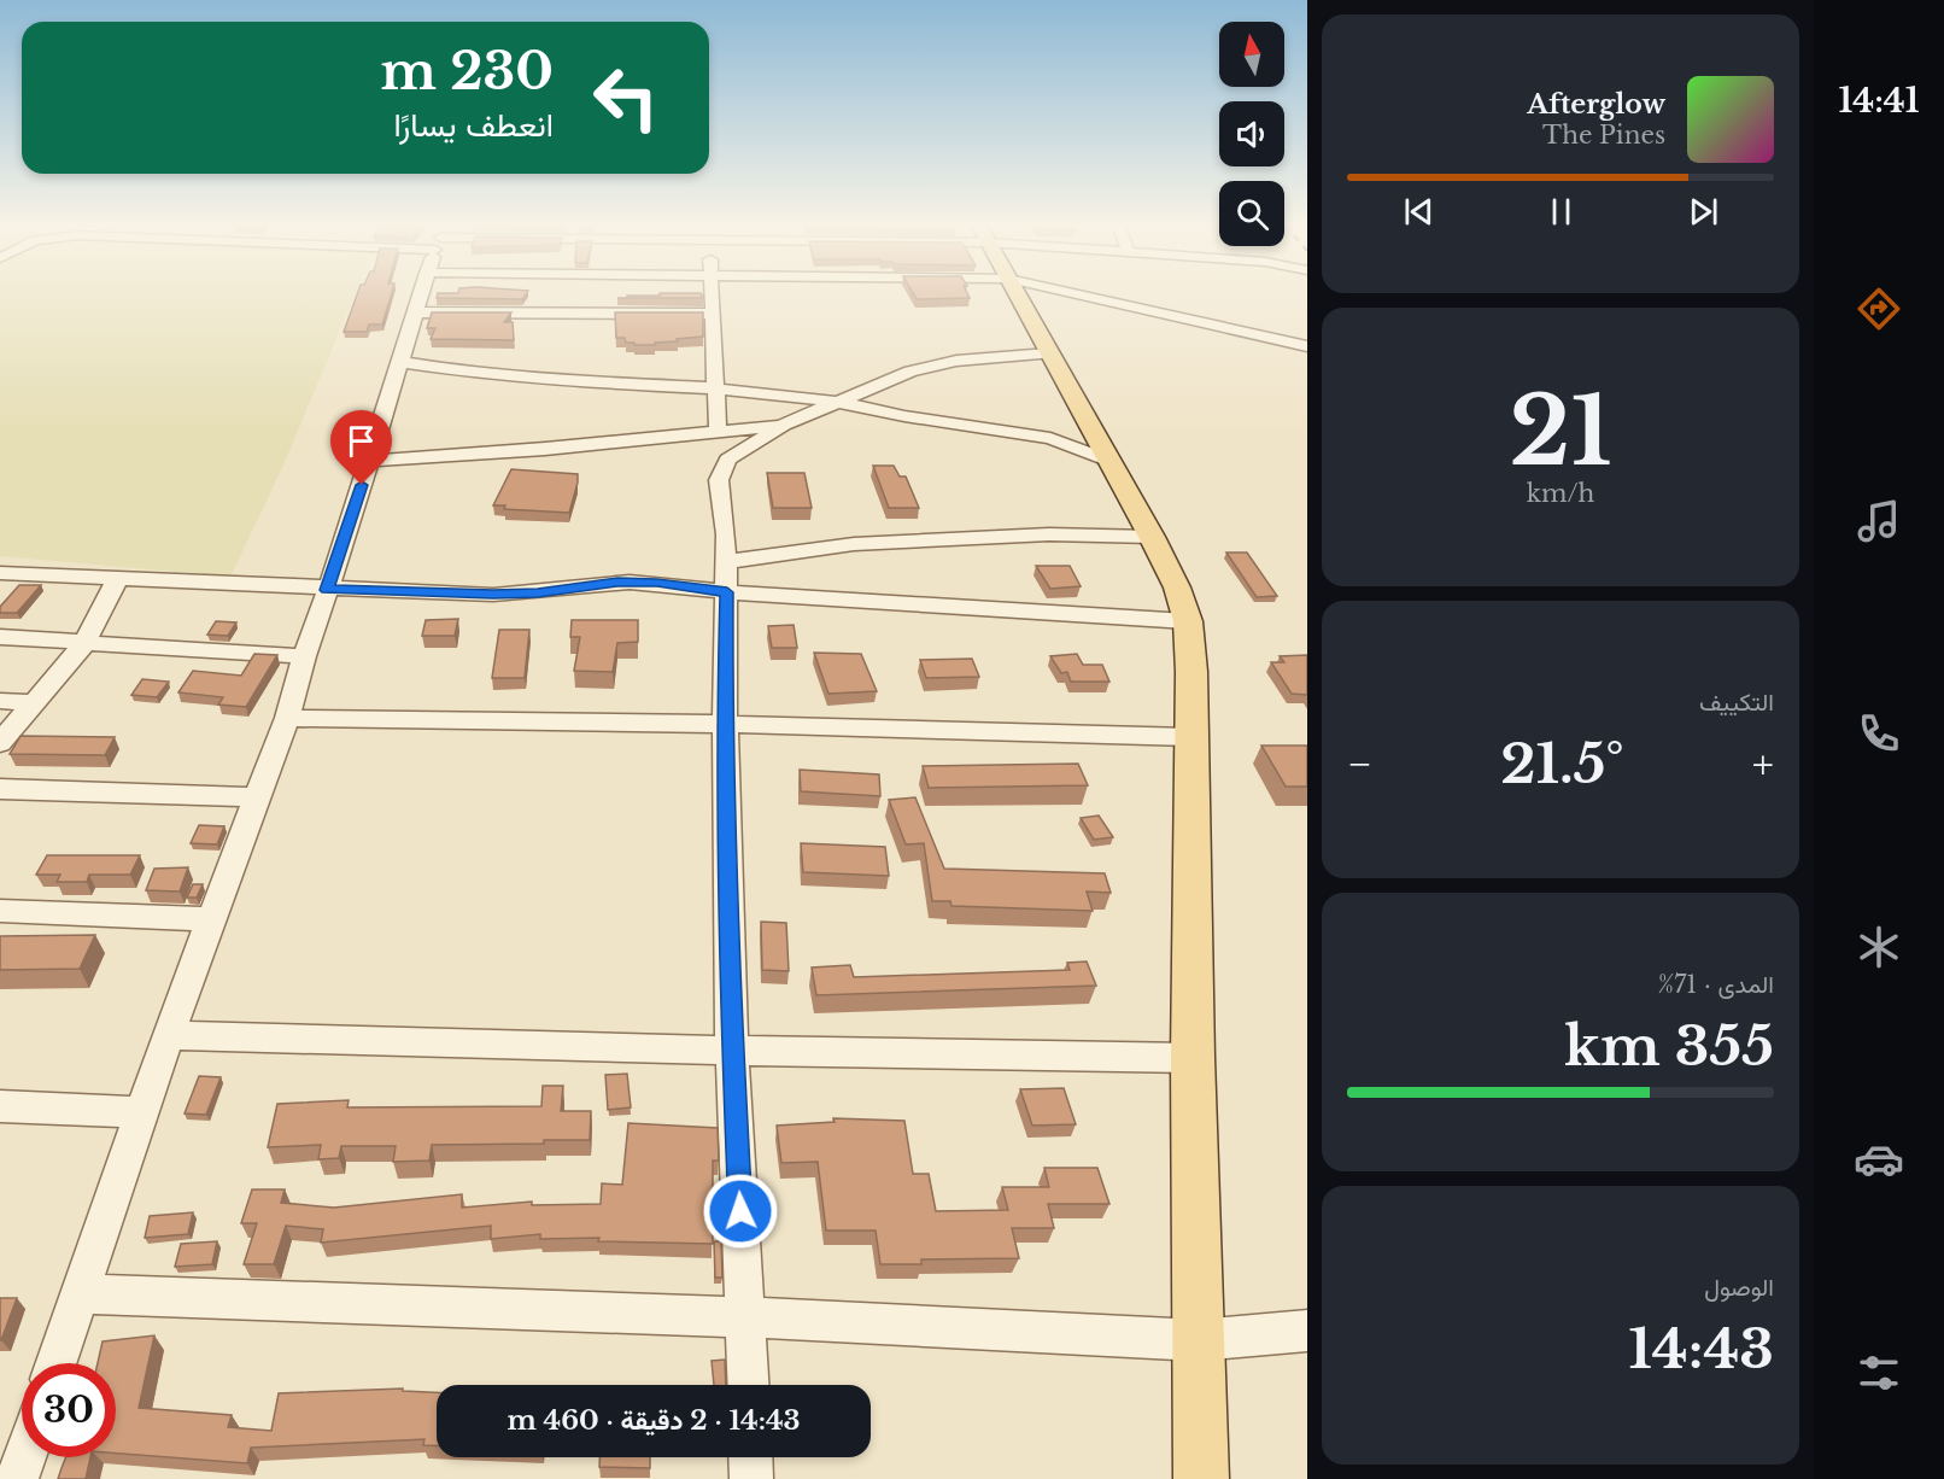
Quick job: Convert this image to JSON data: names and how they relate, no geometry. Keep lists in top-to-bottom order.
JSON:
{
  "north": "top",
  "page": {
    "tabs": "14:41",
    "turn": ["230 m", "انعطف يسارًا"],
    "song": ["Afterglow", "The Pines"],
    "tile": [
      ["21", "km/h"],
      "التكييف",
      ["المدى · 71%", "355 km"],
      ["الوصول", "14:43"]
    ],
    "heat": ["−", "21.5°", "+"],
    "limit": "30",
    "trip": "14:43 · 2 دقيقة · 460 m"
  }
}
